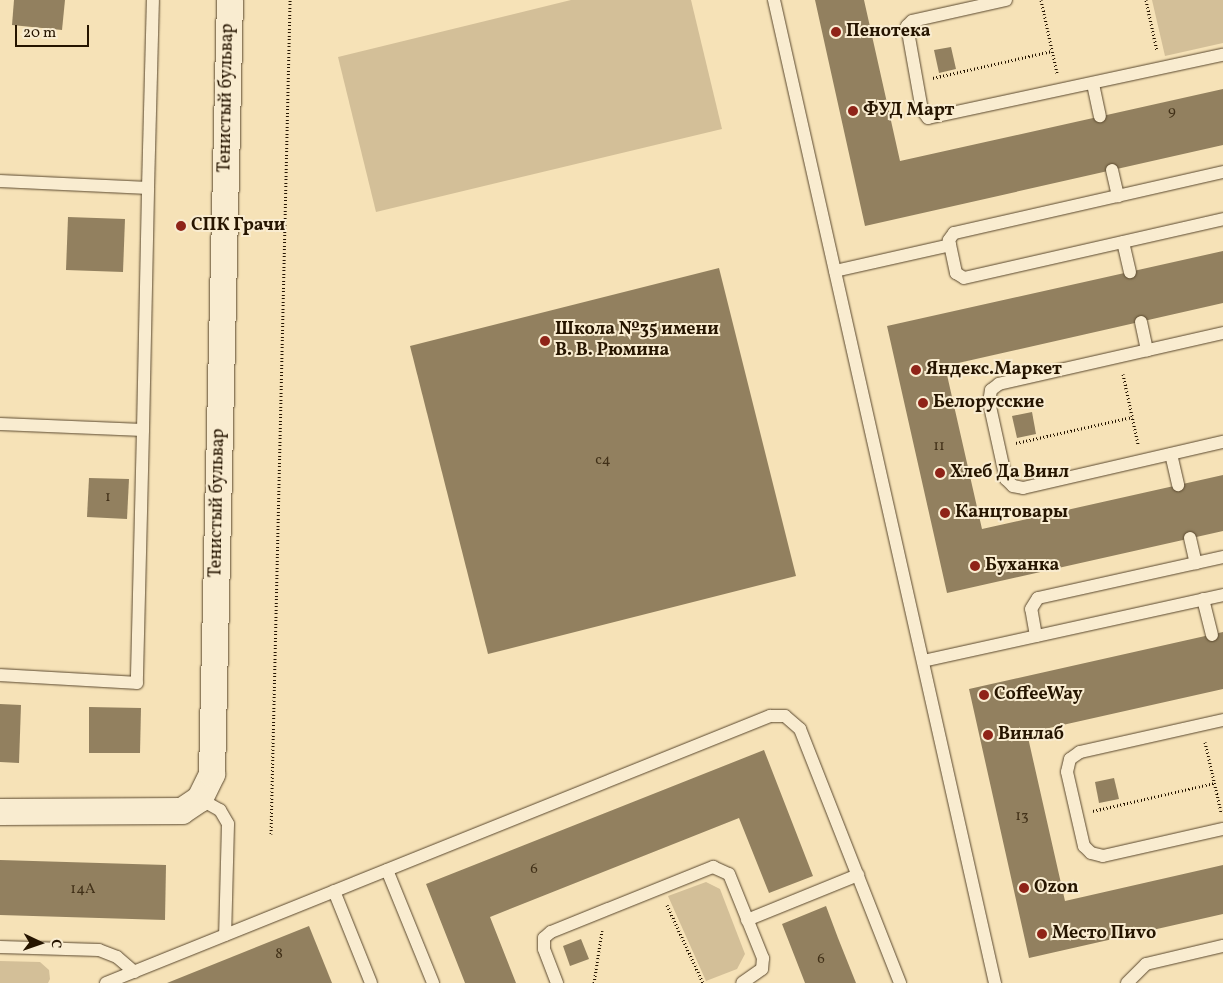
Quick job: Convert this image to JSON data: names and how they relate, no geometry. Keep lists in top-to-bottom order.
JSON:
{
  "streets": {
    "street": ["Тенистый бульвар"]
  },
  "places": [
    "Пенотека",
    "ФУД Март",
    "СПК Грачи",
    "Школа №35 имени В. В. Рюмина",
    "Яндекс.Маркет",
    "Белорусские",
    "Хлеб Да Винл",
    "Канцтовары",
    "Буханка",
    "CoffeeWay",
    "Винлаб",
    "Ozon",
    "Место Пиvо"
  ],
  "house_numbers": [
    "9",
    "11",
    "с4",
    "1",
    "13",
    "6",
    "14А",
    "8",
    "6"
  ],
  "scale_bar": "20 m",
  "north": "right"
}
